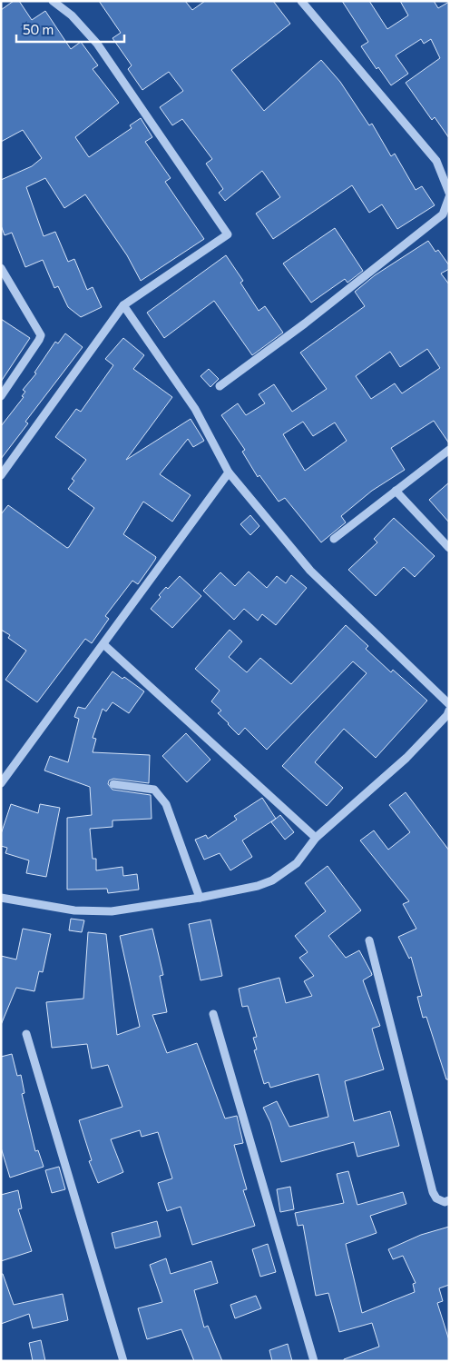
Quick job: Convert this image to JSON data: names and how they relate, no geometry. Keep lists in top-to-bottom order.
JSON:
{
  "scale_bar": "50 m"
}
